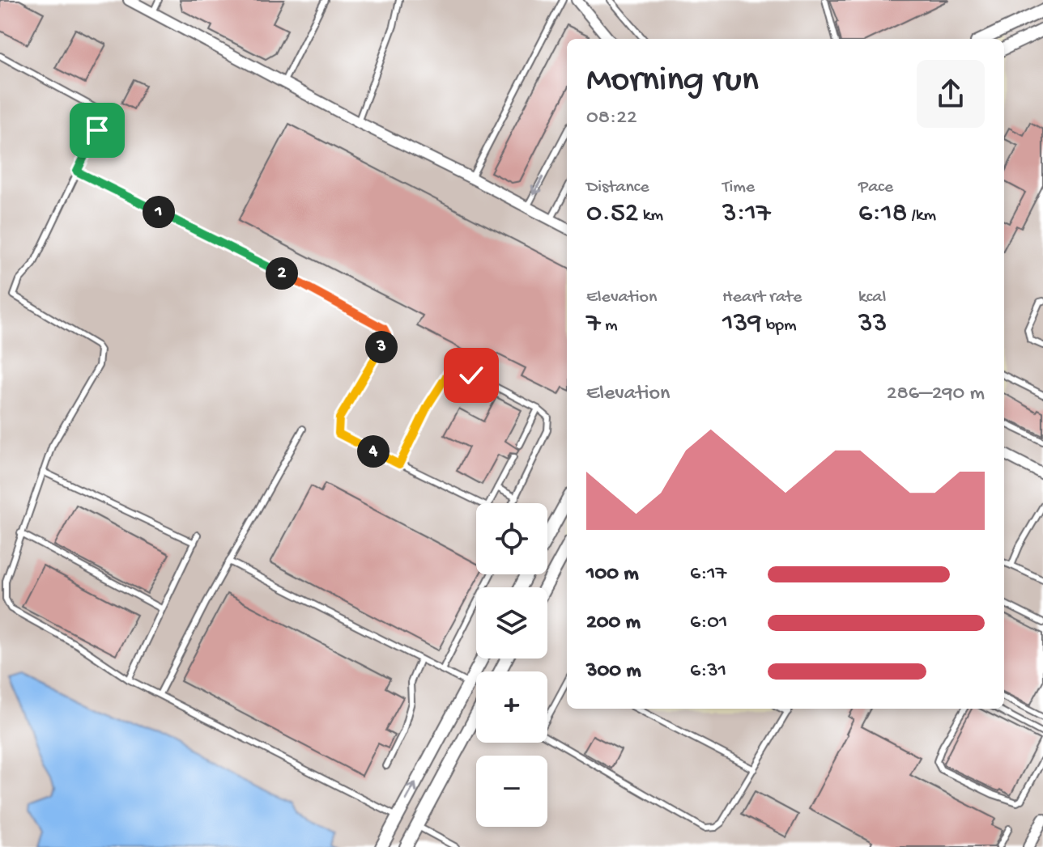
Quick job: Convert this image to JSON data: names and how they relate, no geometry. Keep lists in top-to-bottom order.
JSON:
{
  "page": {
    "heading": ["Morning run", "08:22"],
    "stats": [
      ["Distance", "0.52 km"],
      ["Time", "3:17"],
      ["Pace", "6:18 /km"],
      ["Elevation", "7 m"],
      ["Heart rate", "139 bpm"],
      ["kcal", "33"]
    ],
    "pins": [
      "1",
      "2",
      "3",
      "4"
    ],
    "chart": ["Elevation", "286–290 m"],
    "map_buttons": ["+", "−"],
    "list": [
      {
        "name": "100 m",
        "note": "6:17"
      },
      {
        "name": "200 m",
        "note": "6:01"
      },
      {
        "name": "300 m",
        "note": "6:31"
      }
    ]
  }
}
